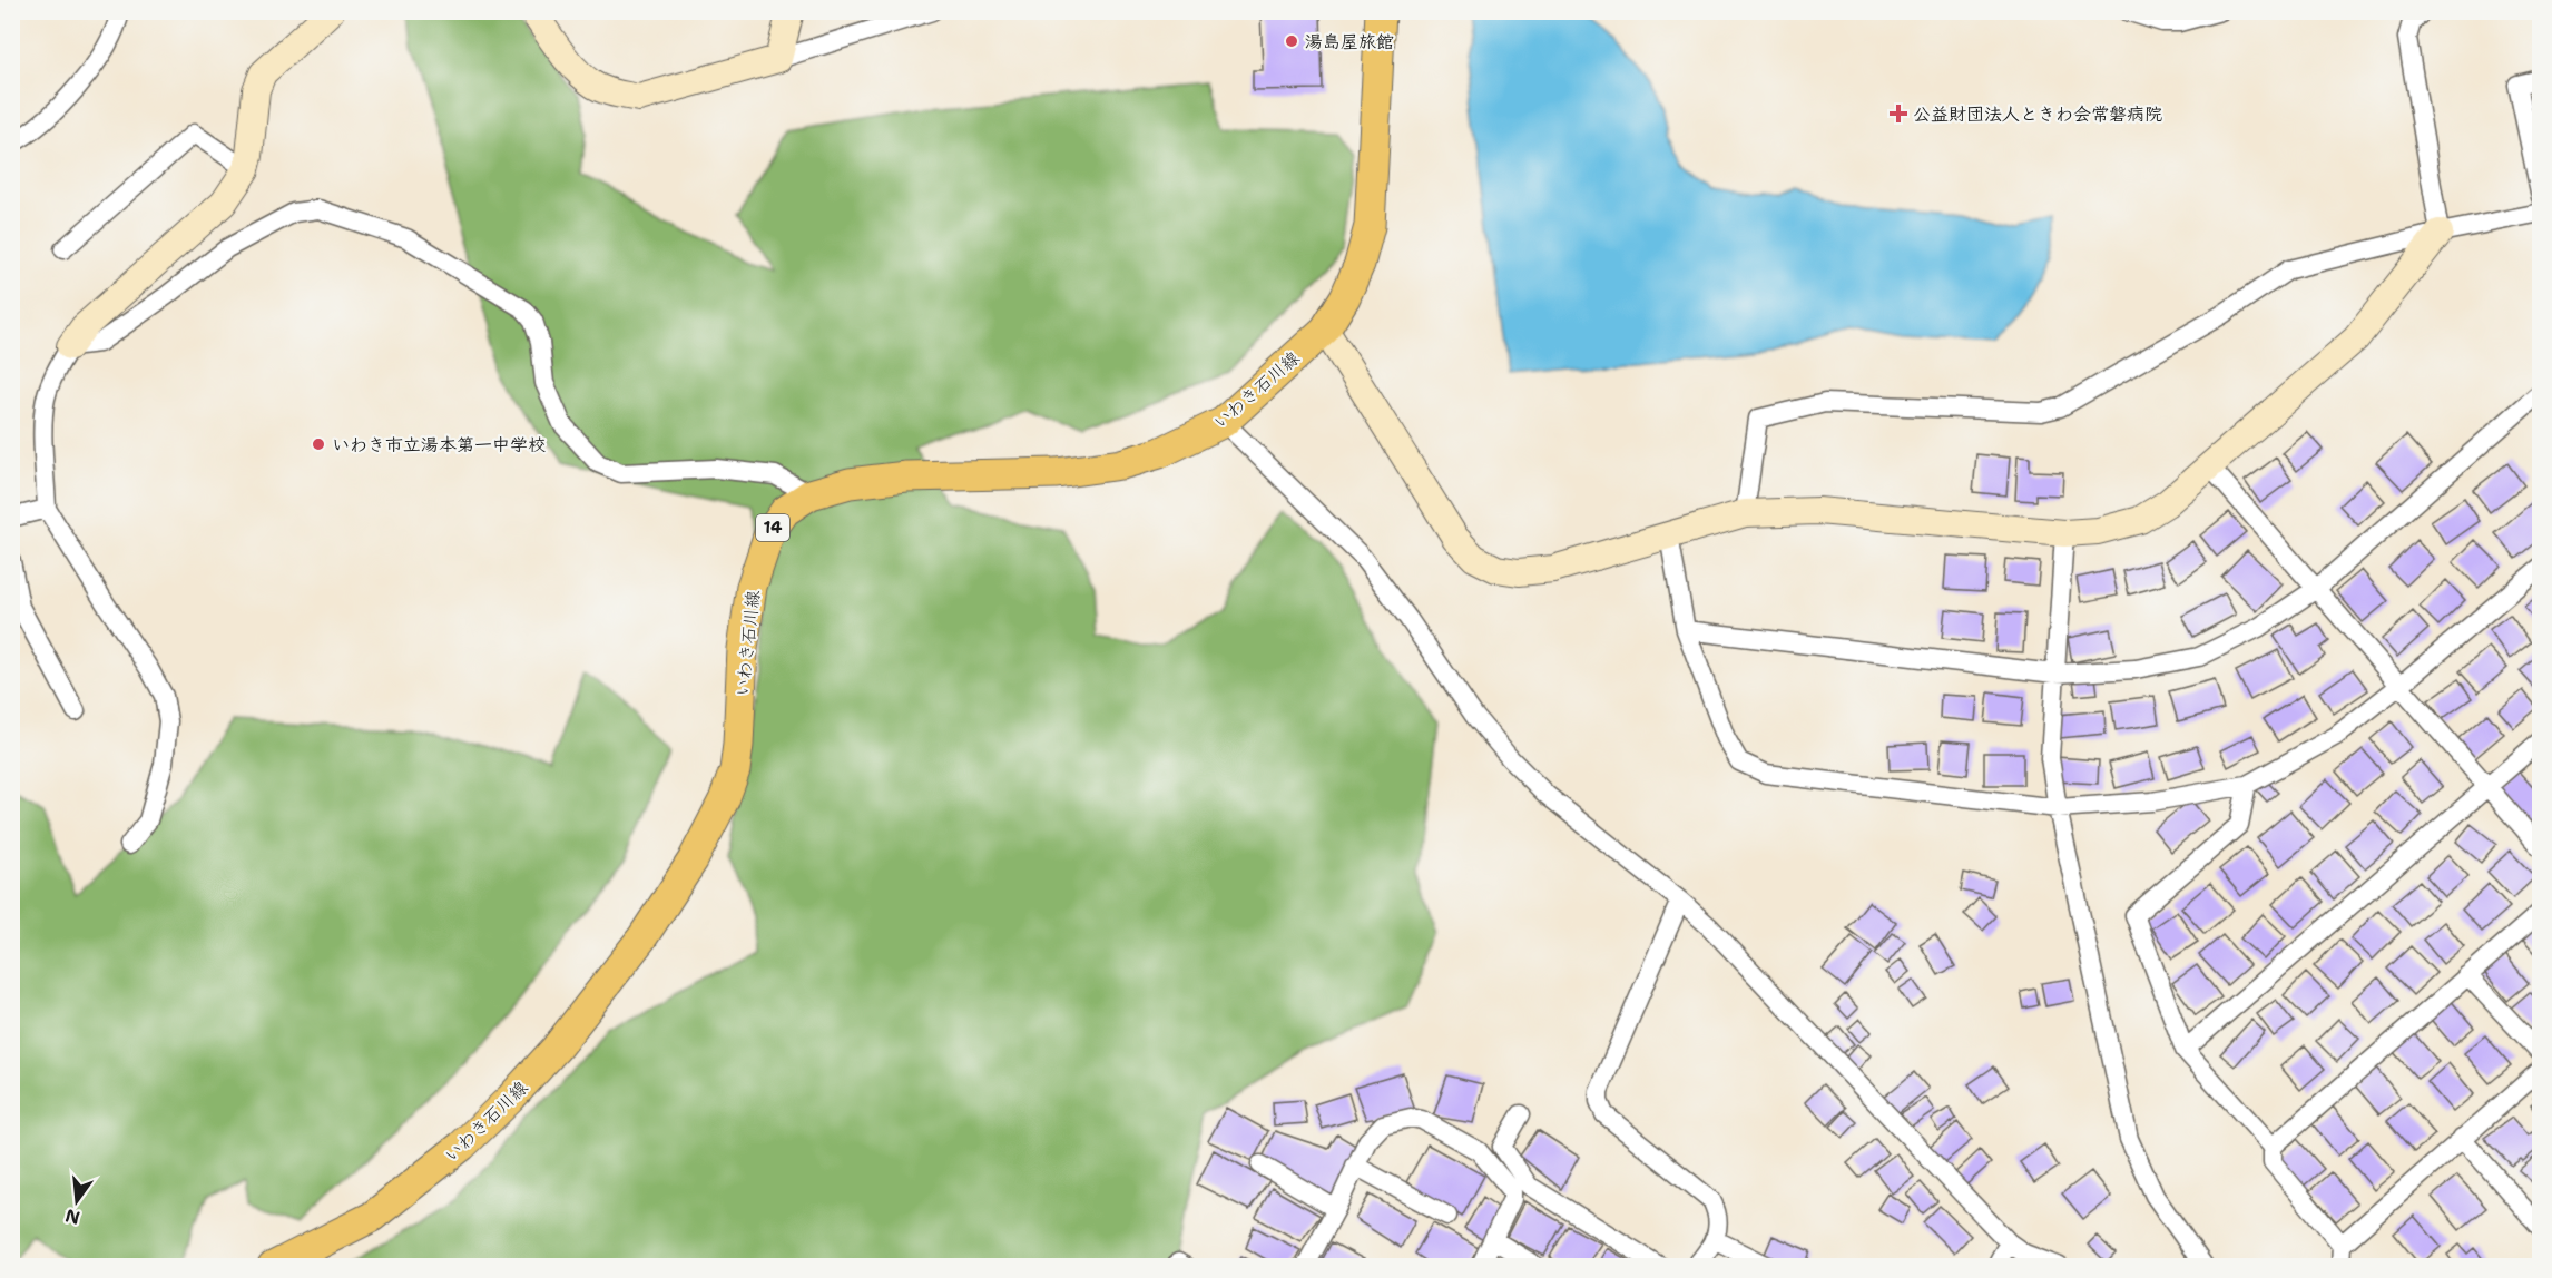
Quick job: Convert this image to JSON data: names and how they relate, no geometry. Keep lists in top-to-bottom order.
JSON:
{
  "streets": {
    "main road": ["いわき石川線", "14"]
  },
  "places": {
    "other": ["湯島屋旅館", "いわき市立湯本第一中学校"],
    "health": ["公益財団法人ときわ会常磐病院"]
  },
  "north": "bottom"
}
